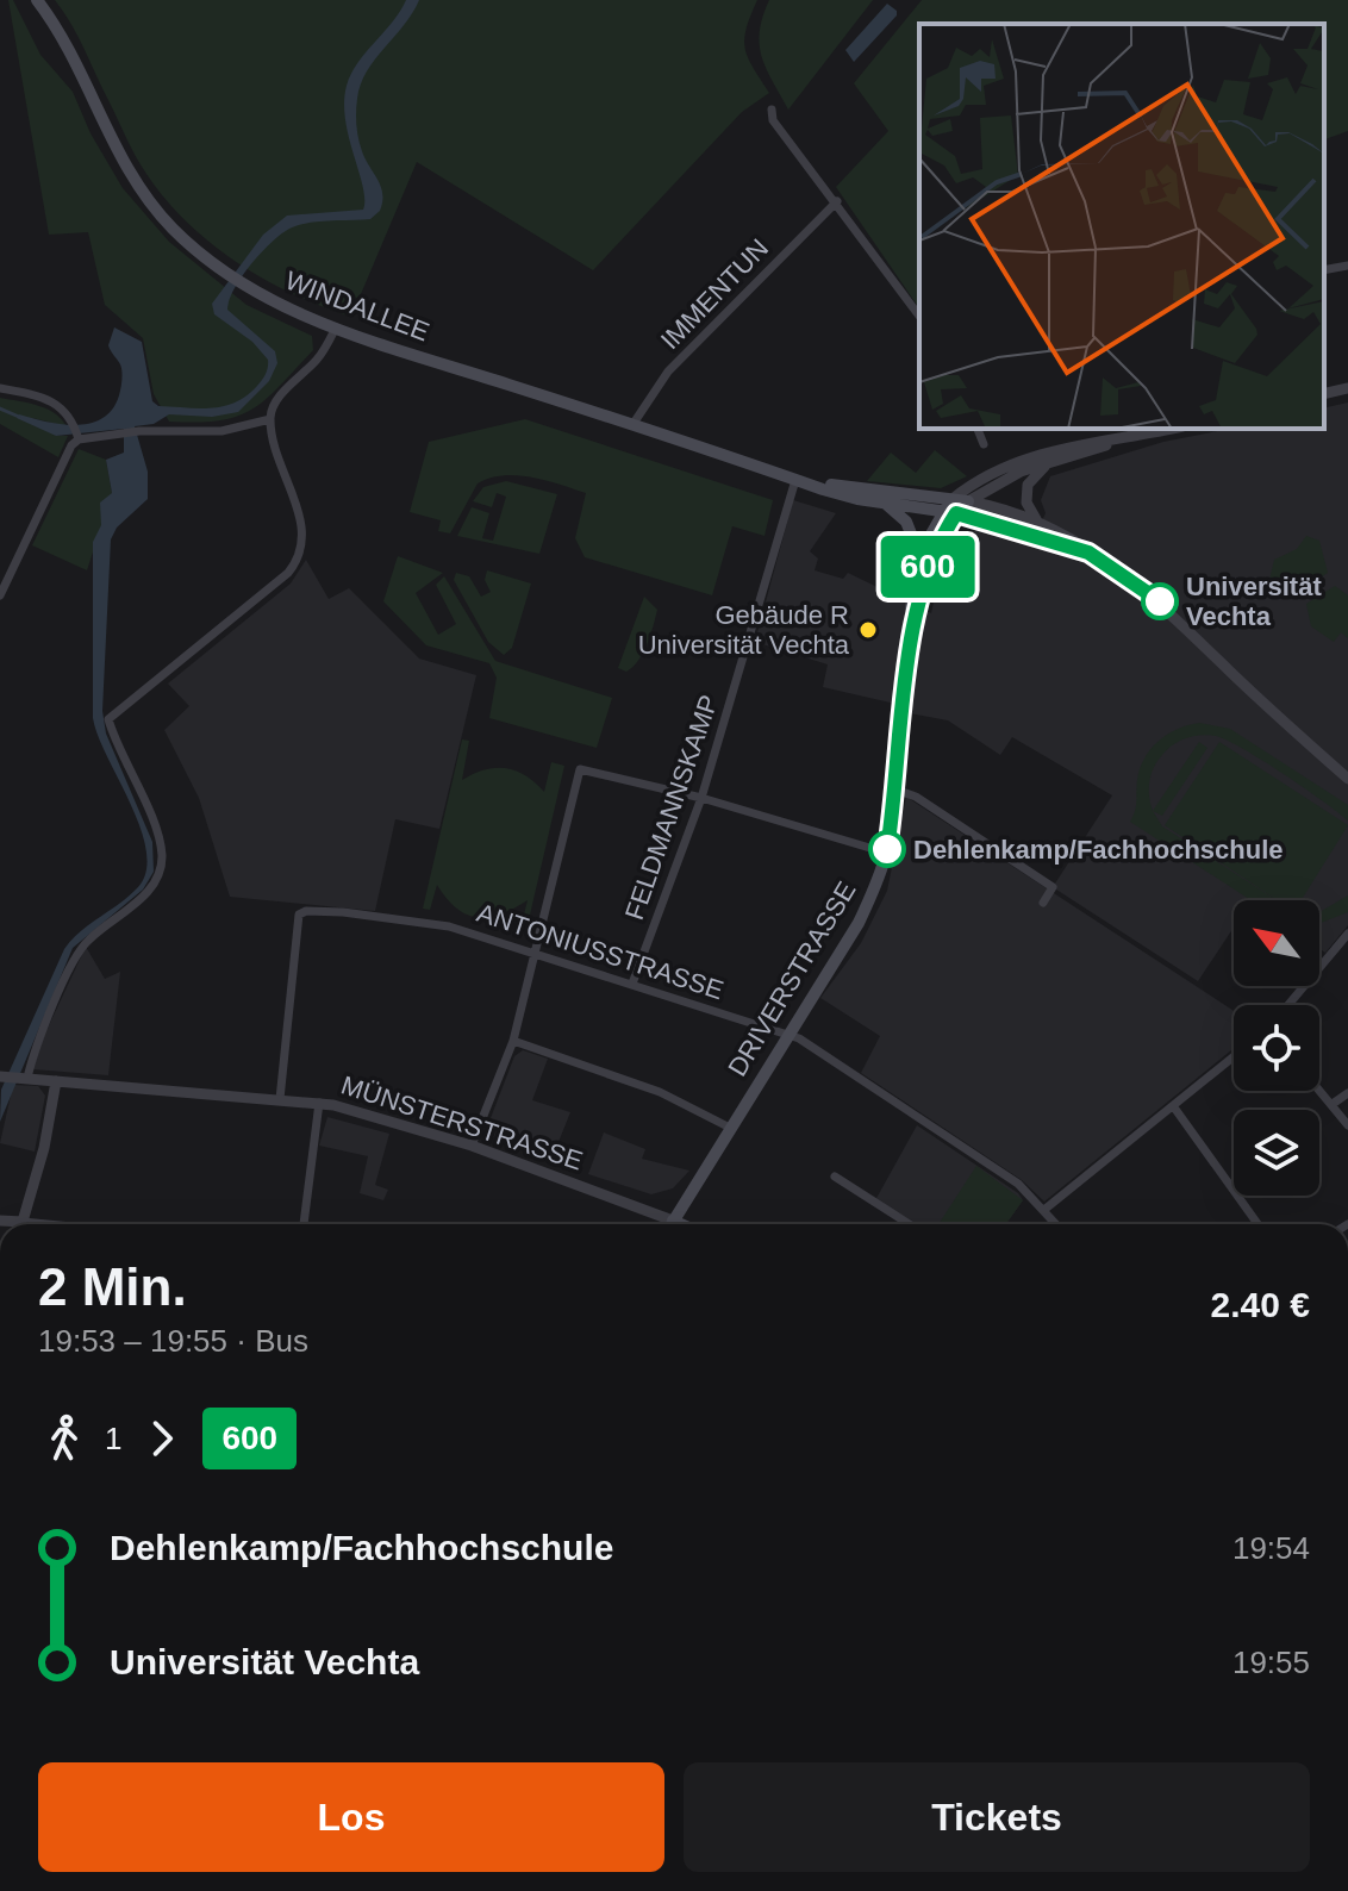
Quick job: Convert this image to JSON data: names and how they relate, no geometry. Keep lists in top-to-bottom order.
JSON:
{
  "streets": {
    "main road": ["WINDALLEE", "DRIVERSTRASSE", "MÜNSTERSTRASSE"],
    "street": ["IMMENTUN", "FELDMANNSKAMP", "ANTONIUSSTRASSE"]
  },
  "crossings": [
    ["IMMENTUN", "WINDALLEE"],
    ["WINDALLEE", "FELDMANNSKAMP"],
    ["WINDALLEE", "DRIVERSTRASSE"],
    ["FELDMANNSKAMP", "ANTONIUSSTRASSE"],
    ["ANTONIUSSTRASSE", "DRIVERSTRASSE"],
    ["ANTONIUSSTRASSE", "MÜNSTERSTRASSE"],
    ["DRIVERSTRASSE", "MÜNSTERSTRASSE"]
  ],
  "places": ["Universität Vechta", "Gebäude R Universität Vechta", "Dehlenkamp/Fachhochschule"],
  "lines": ["bus line 600"],
  "north": "top left",
  "page": {
    "on_map": "600",
    "heading": ["2 Min.", "19:53 – 19:55 · Bus", "2.40 €"],
    "legs": ["1", "600"],
    "list": [
      {
        "name": "Dehlenkamp/Fachhochschule",
        "value": "19:54"
      },
      {
        "name": "Universität Vechta",
        "value": "19:55"
      }
    ],
    "buttons": ["Los", "Tickets"]
  }
}
